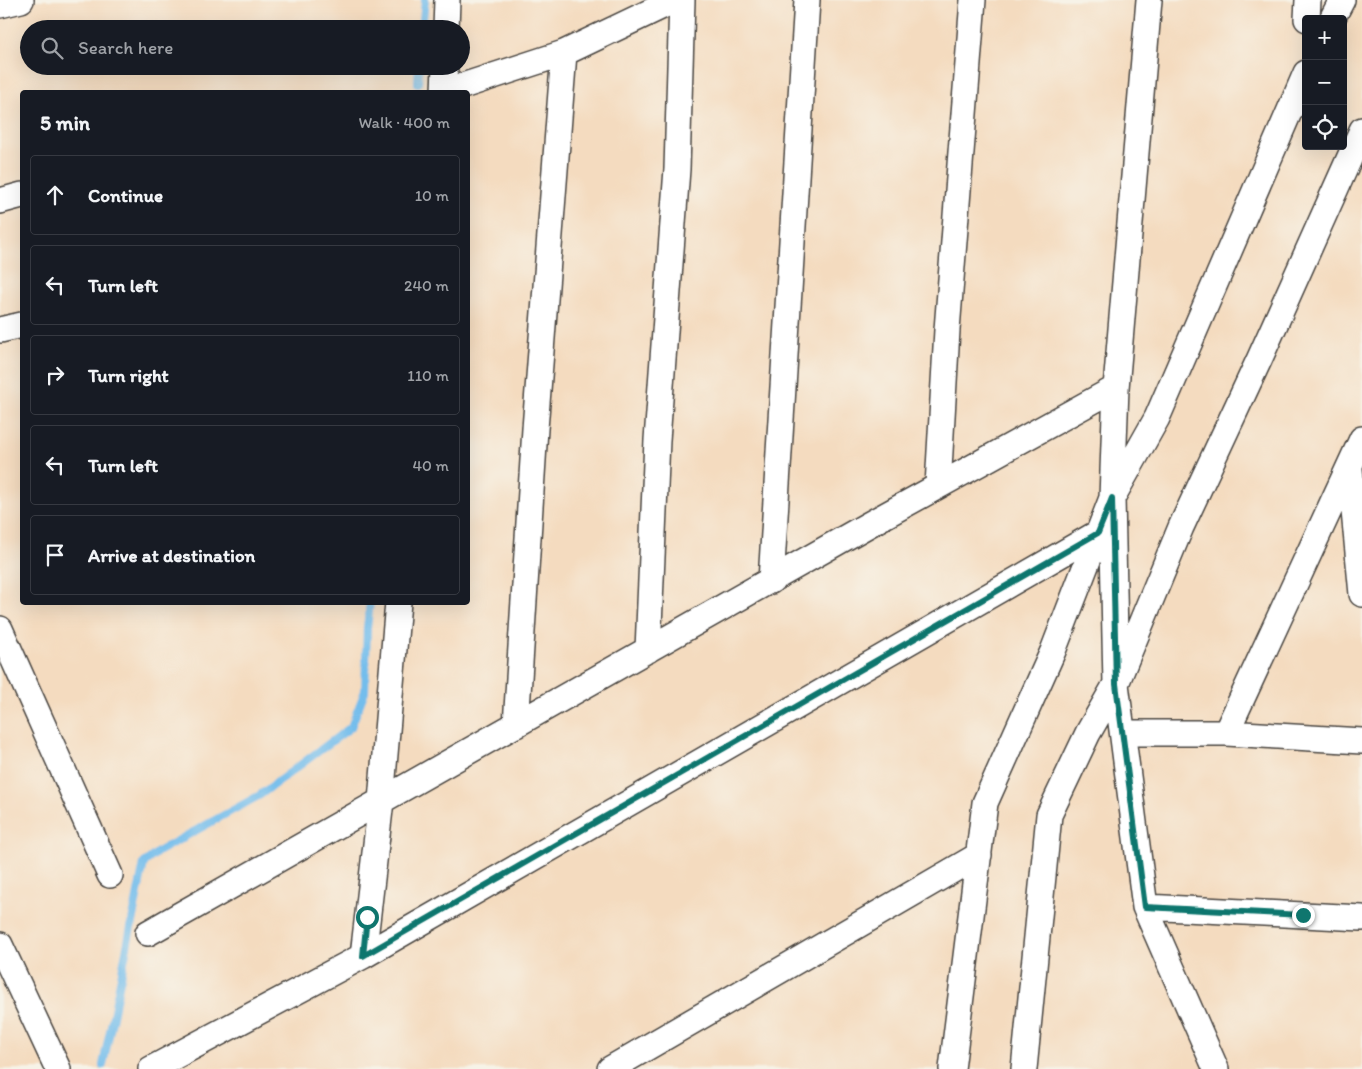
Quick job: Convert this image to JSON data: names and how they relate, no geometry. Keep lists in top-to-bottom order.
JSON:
{
  "page": {
    "map_buttons": ["+", "−"],
    "search": "Search here",
    "heading": ["5 min", "Walk · 400 m"],
    "list": [
      ["Continue", "10 m"],
      ["Turn left", "240 m"],
      ["Turn right", "110 m"],
      ["Turn left", "40 m"],
      "Arrive at destination"
    ]
  }
}
